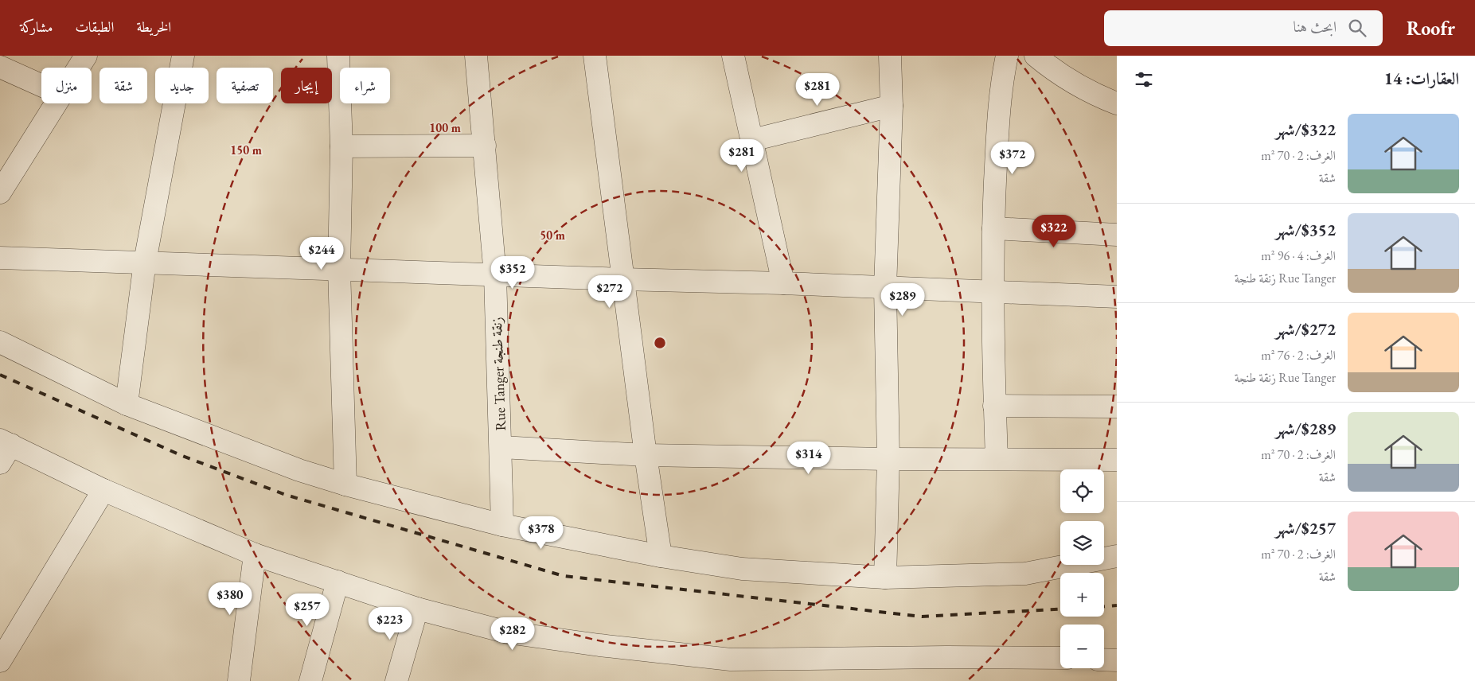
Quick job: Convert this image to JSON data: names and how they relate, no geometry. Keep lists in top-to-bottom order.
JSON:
{
  "streets": {
    "street": ["Rue Tanger زنقة طنجة"]
  },
  "page": {
    "header": "Roofr",
    "search": "ابحث هنا",
    "nav": ["الخريطة", "الطبقات", "مشاركة"],
    "heading": "العقارات: 14",
    "chip": [
      "شراء",
      "إيجار",
      "تصفية",
      "جديد",
      "شقة",
      "منزل"
    ],
    "price": [
      "$281",
      "$281",
      "$372",
      "$322",
      "$244",
      "$352",
      "$272",
      "$289",
      "$314",
      "$378",
      "$380",
      "$257",
      "$223",
      "$282"
    ],
    "list": [
      {
        "name": "$322/شهر",
        "note": "الغرف: 2 · 70 m² · شقة"
      },
      {
        "name": "$352/شهر",
        "note": "الغرف: 4 · 96 m² · Rue Tanger زنقة طنجة"
      },
      {
        "name": "$272/شهر",
        "note": "الغرف: 2 · 76 m² · Rue Tanger زنقة طنجة"
      },
      {
        "name": "$289/شهر",
        "note": "الغرف: 2 · 70 m² · شقة"
      },
      {
        "name": "$257/شهر",
        "note": "الغرف: 2 · 70 m² · شقة"
      }
    ],
    "map_buttons": ["+", "−"]
  },
  "rings": ["100 m", "150 m", "50 m"]
}
